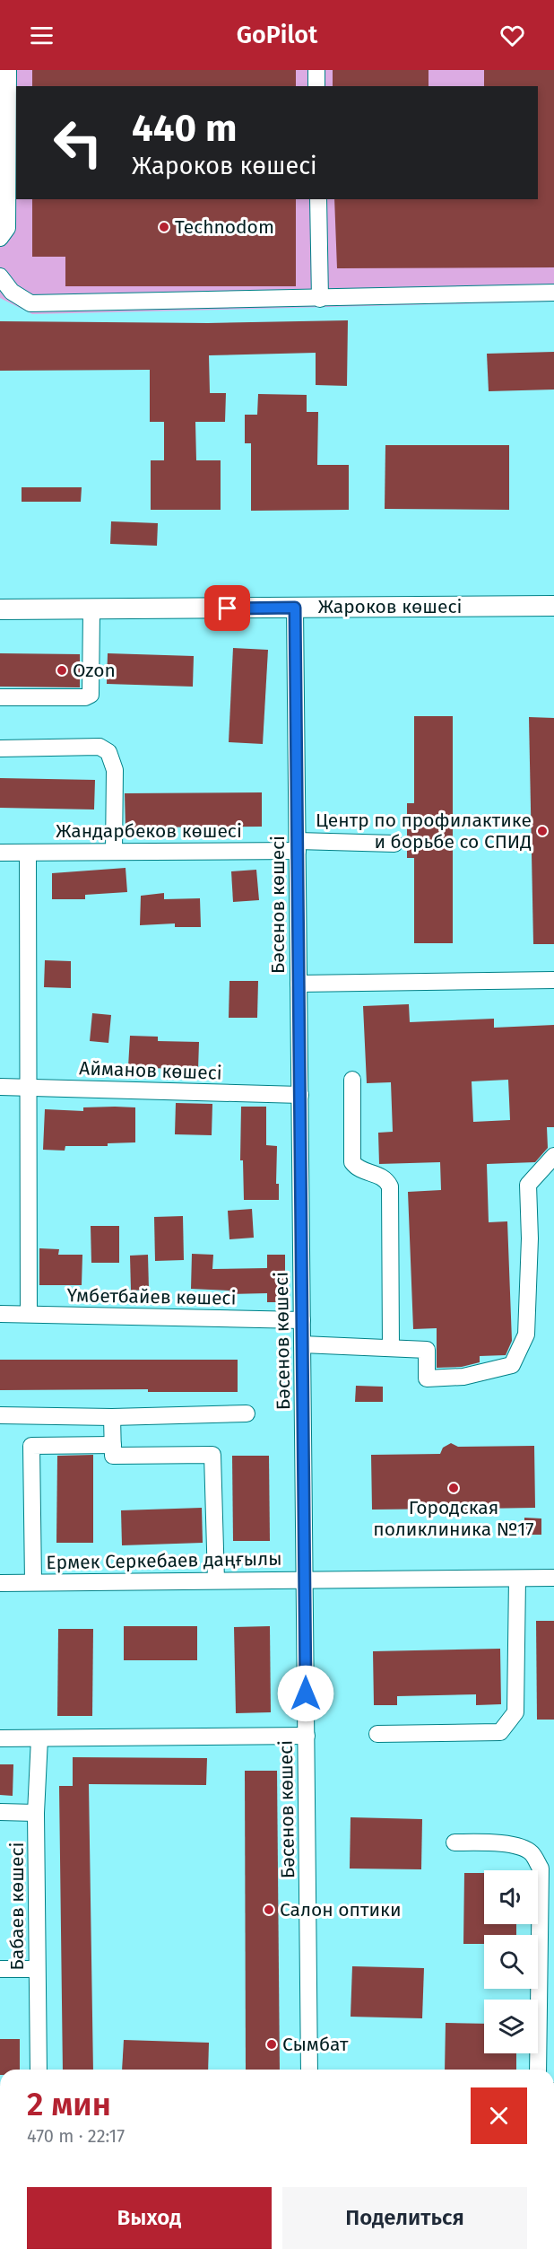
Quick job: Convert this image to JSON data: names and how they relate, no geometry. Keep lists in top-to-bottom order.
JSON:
{
  "streets": {
    "main road": ["Жароков көшесі"],
    "street": [
      "Жандарбеков көшесі",
      "Бәсенов көшесі",
      "Айманов көшесі",
      "Үмбетбайев көшесі",
      "Ермек Серкебаев даңғылы",
      "Бабаев көшесі"
    ]
  },
  "crossings": [
    ["Жароков көшесі", "Бәсенов көшесі"],
    ["Жандарбеков көшесі", "Бәсенов көшесі"],
    ["Бәсенов көшесі", "Айманов көшесі"],
    ["Бәсенов көшесі", "Үмбетбайев көшесі"],
    ["Бәсенов көшесі", "Ермек Серкебаев даңғылы"]
  ],
  "places": [
    "Technodom",
    "Ozon",
    "Центр по профилактике и борьбе со СПИД",
    "Городская поликлиника №17",
    "Салон оптики",
    "Сымбат"
  ],
  "page": {
    "header": "GoPilot",
    "turn": ["440 m", "Жароков көшесі"],
    "heading": ["2 мин", "470 m · 22:17"],
    "buttons": ["Выход", "Поделиться"]
  }
}
